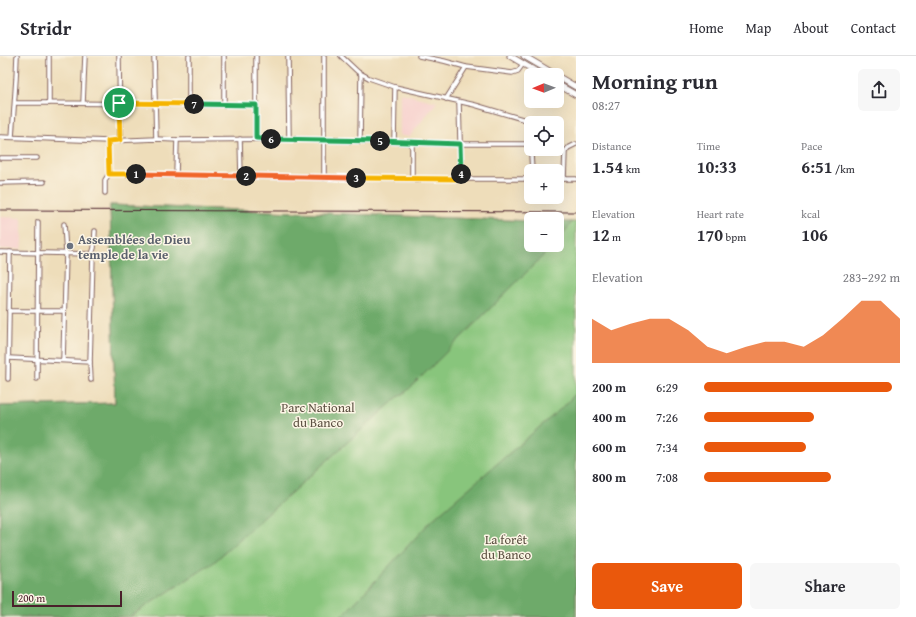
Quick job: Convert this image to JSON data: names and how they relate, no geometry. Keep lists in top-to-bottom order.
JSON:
{
  "parks": ["Parc National du Banco", "La forêt du Banco"],
  "places": ["Assemblées de Dieu temple de la vie"],
  "scale_bar": "200 m",
  "north": "left",
  "page": {
    "header": "Stridr",
    "nav": [
      "Home",
      "Map",
      "About",
      "Contact"
    ],
    "heading": ["Morning run", "08:27"],
    "map_buttons": ["+", "−"],
    "pins": [
      "7",
      "6",
      "5",
      "1",
      "4",
      "2",
      "3"
    ],
    "stats": [
      ["Distance", "1.54 km"],
      ["Time", "10:33"],
      ["Pace", "6:51 /km"],
      ["Elevation", "12 m"],
      ["Heart rate", "170 bpm"],
      ["kcal", "106"]
    ],
    "chart": ["Elevation", "283–292 m"],
    "list": [
      {
        "name": "200 m",
        "note": "6:29"
      },
      {
        "name": "400 m",
        "note": "7:26"
      },
      {
        "name": "600 m",
        "note": "7:34"
      },
      {
        "name": "800 m",
        "note": "7:08"
      }
    ],
    "buttons": ["Save", "Share"],
    "scale": "200 m"
  }
}
